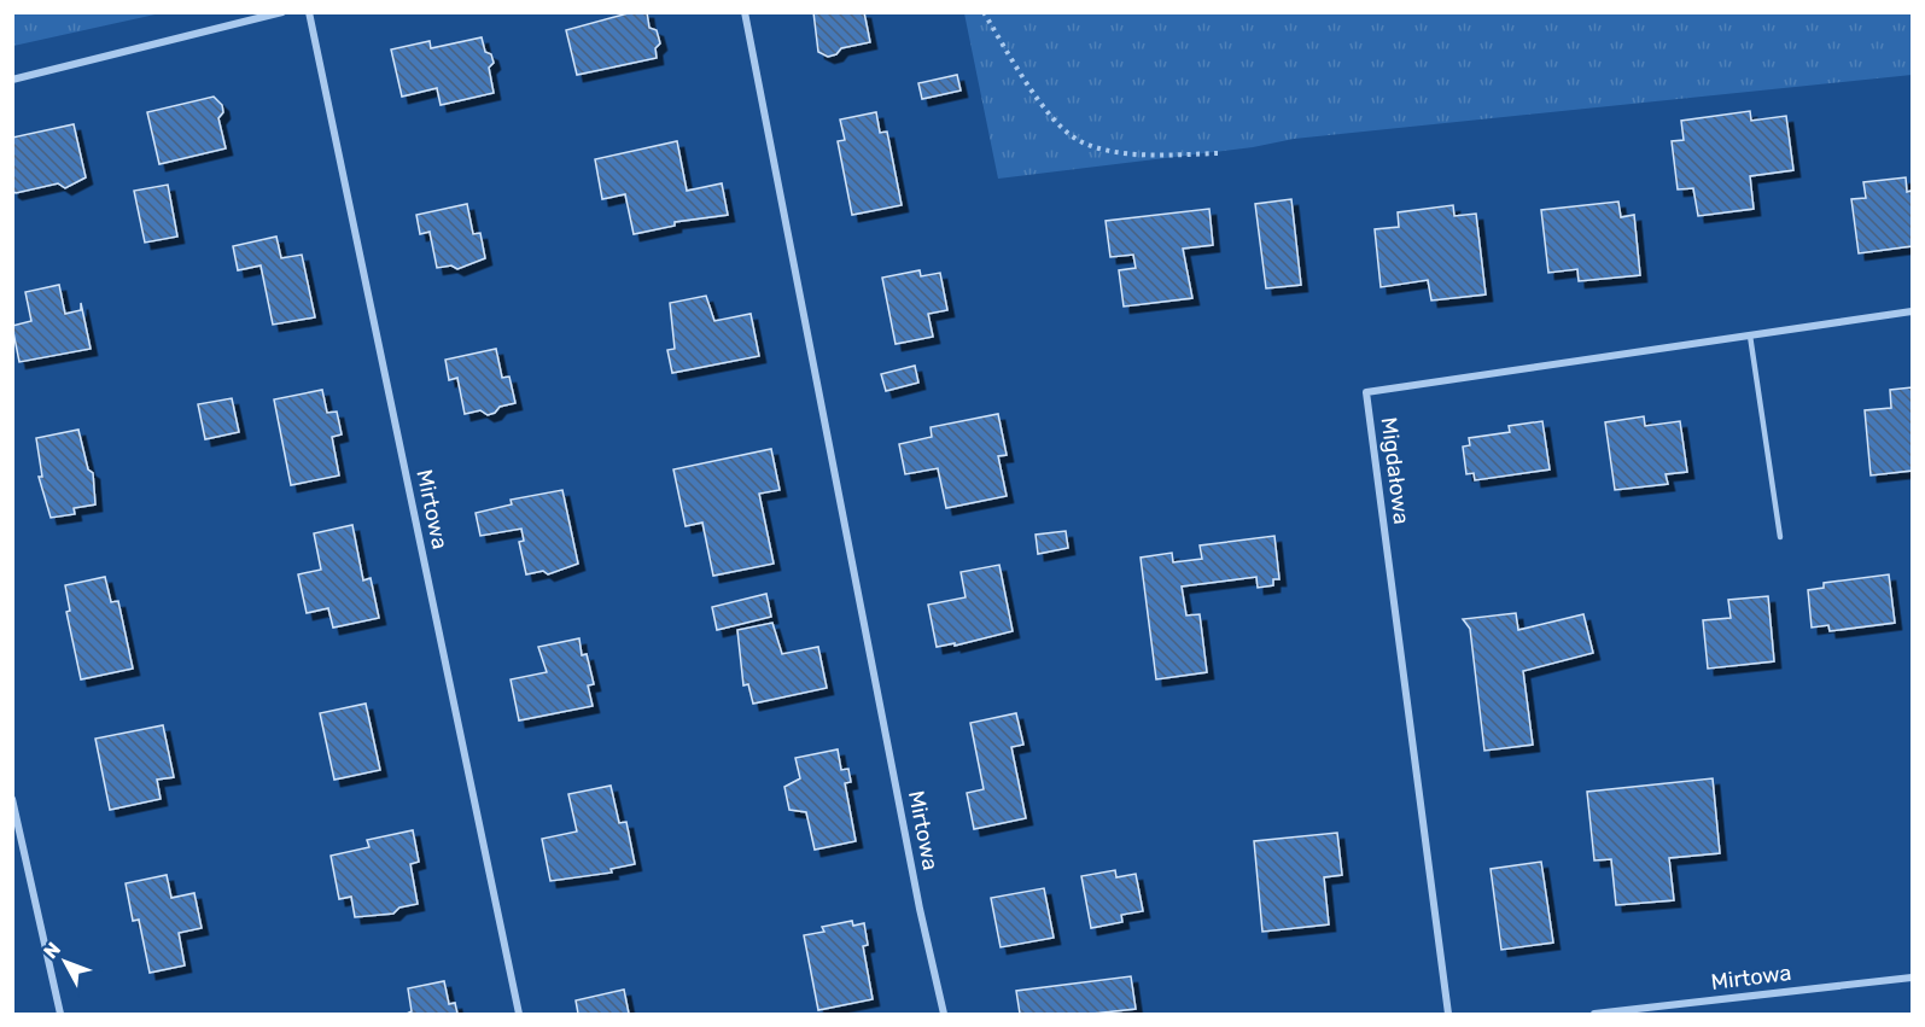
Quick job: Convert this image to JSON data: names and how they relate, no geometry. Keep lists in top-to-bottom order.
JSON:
{
  "streets": {
    "street": ["Migdałowa", "Mirtowa"]
  },
  "north": "top left"
}
